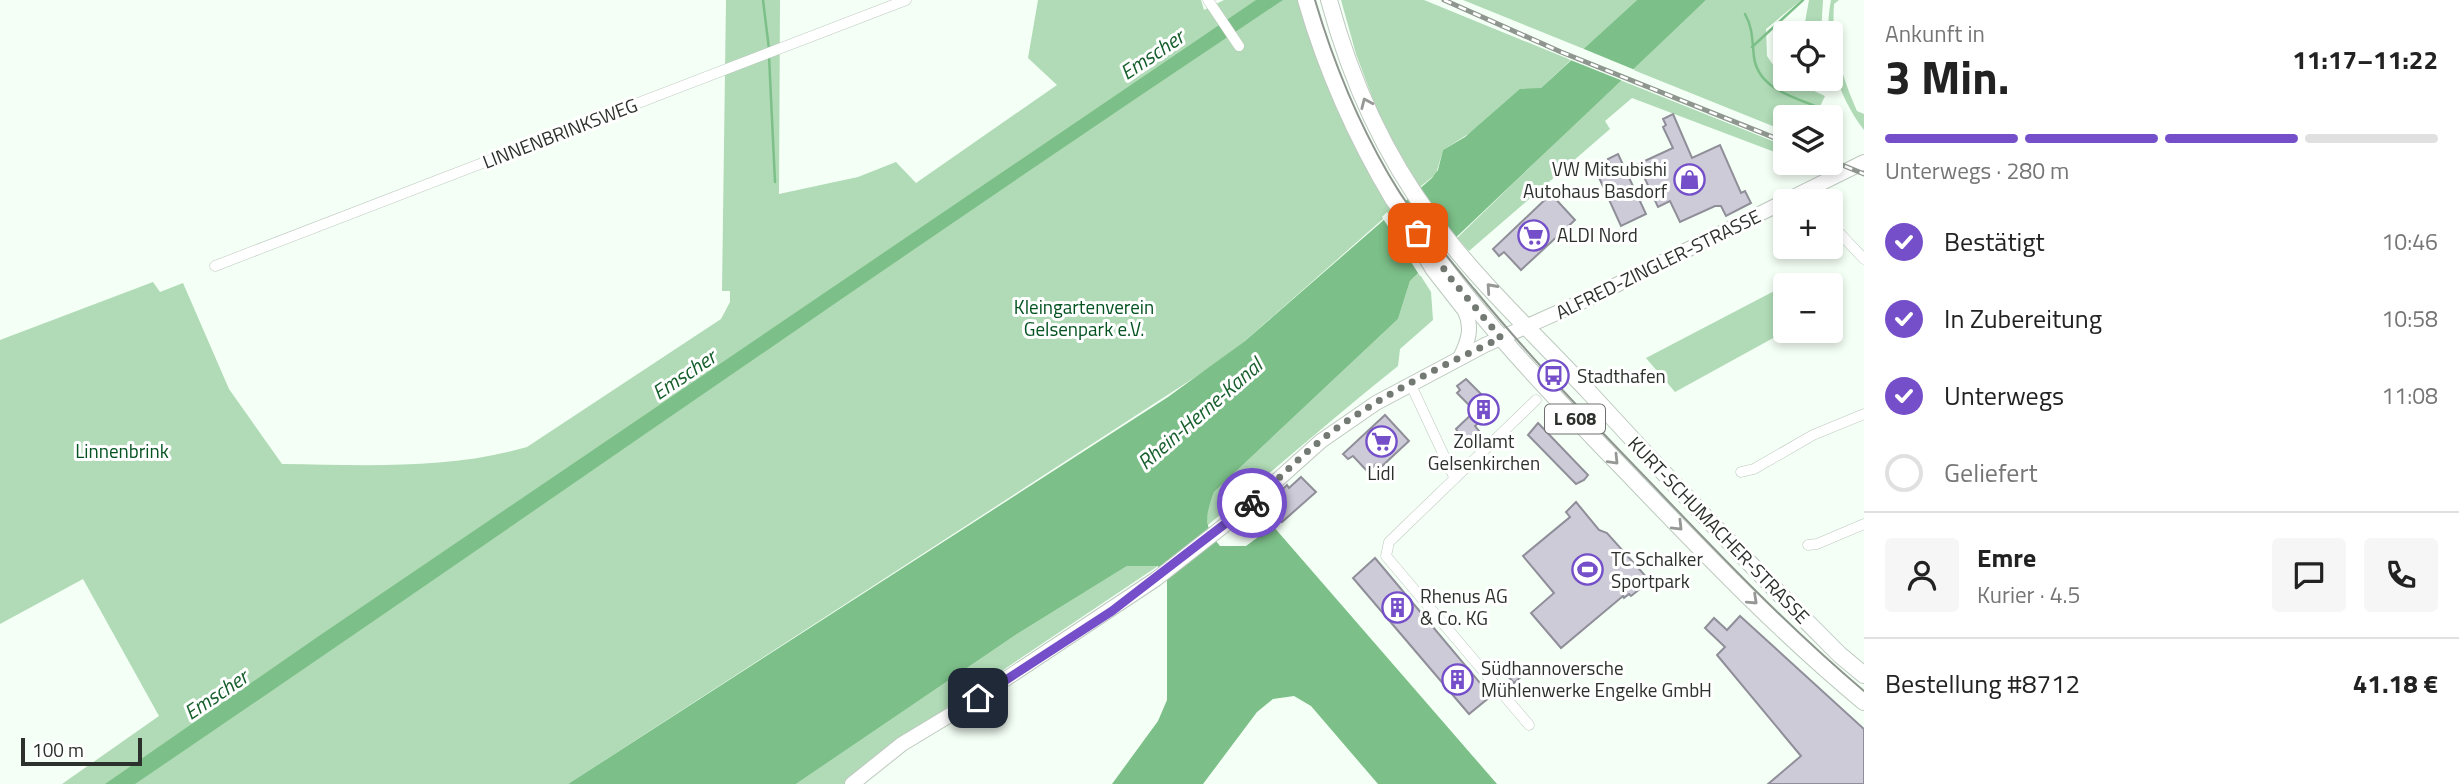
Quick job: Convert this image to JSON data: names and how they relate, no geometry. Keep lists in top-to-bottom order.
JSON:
{
  "streets": {
    "main road": ["ALFRED-ZINGLER-STRASSE", "L 608", "KURT-SCHUMACHER-STRASSE"],
    "street": ["LINNENBRINKSWEG"]
  },
  "crossings": [
    ["ALFRED-ZINGLER-STRASSE", "KURT-SCHUMACHER-STRASSE"]
  ],
  "water": ["Emscher", "Rhein-Herne-Kanal"],
  "parks": ["Kleingartenverein Gelsenpark e.V.", "Linnenbrink"],
  "places": {
    "shop": ["VW Mitsubishi Autohaus Basdorf"],
    "supermarket": ["ALDI Nord", "Lidl"],
    "bus stop": ["Stadthafen"],
    "building": ["Zollamt Gelsenkirchen", "Rhenus AG & Co. KG", "Südhannoversche Mühlenwerke Engelke GmbH"],
    "sports": ["TC Schalker Sportpark"]
  },
  "scale_bar": "100 m",
  "page": {
    "heading": ["3 Min.", "Ankunft in", "11:17–11:22"],
    "panel": [
      "Emre",
      "Kurier · 4.5",
      "Bestellung #8712",
      "41.18 €"
    ],
    "map_buttons": ["+", "−"],
    "bar": "Unterwegs · 280 m",
    "list": [
      ["Bestätigt", "10:46"],
      ["In Zubereitung", "10:58"],
      ["Unterwegs", "11:08"],
      "Geliefert"
    ],
    "scale": "100 m"
  }
}
